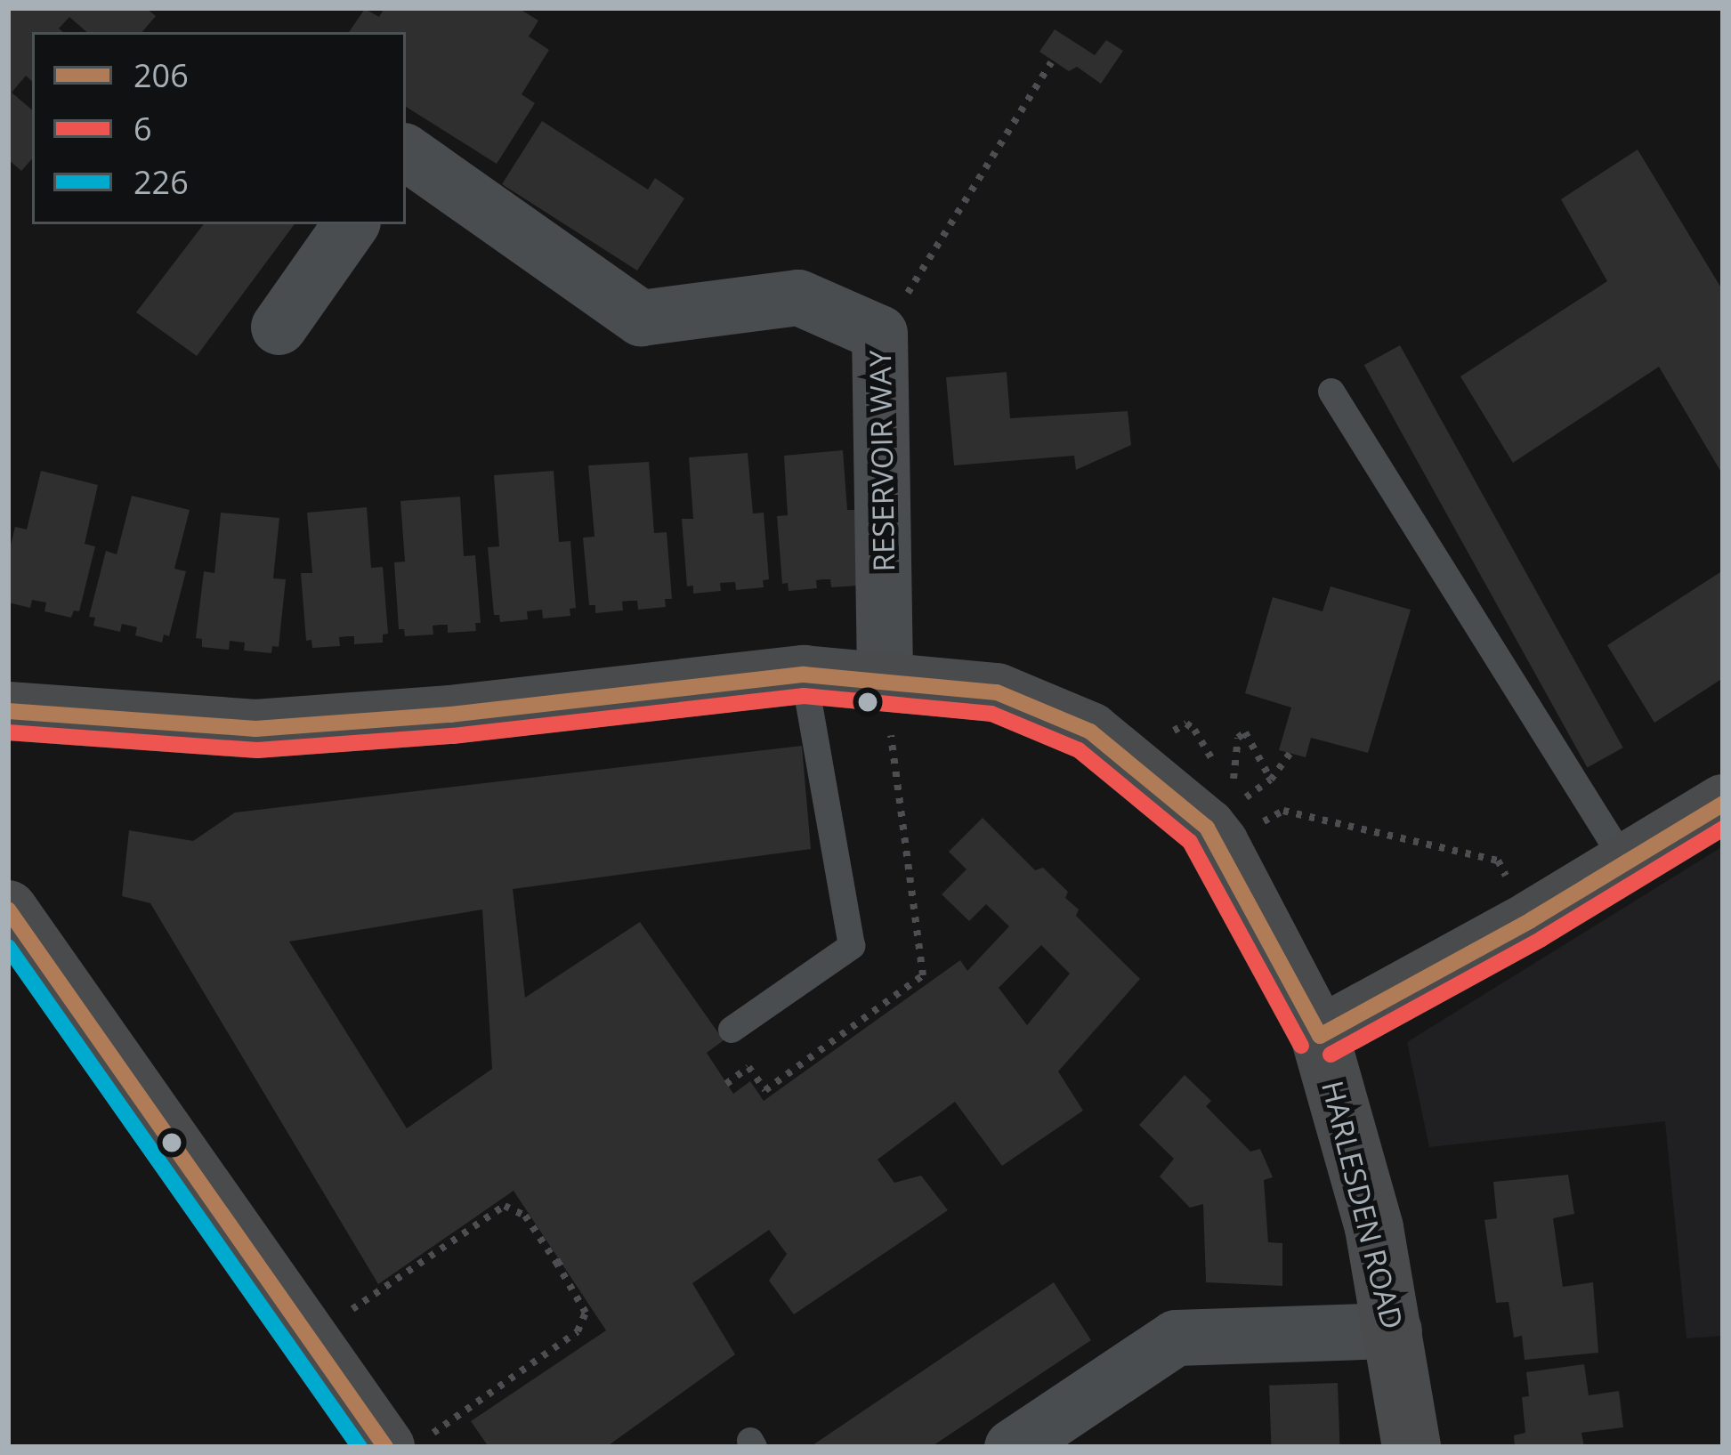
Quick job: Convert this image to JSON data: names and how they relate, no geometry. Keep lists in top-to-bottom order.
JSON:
{
  "streets": {
    "street": ["RESERVOIR WAY", "HARLESDEN ROAD"]
  },
  "crossings": [
    ["RESERVOIR WAY", "HARLESDEN ROAD"]
  ],
  "lines": ["transit line 206", "transit line 6", "transit line 226"],
  "legend": ["206", "6", "226"]
}
